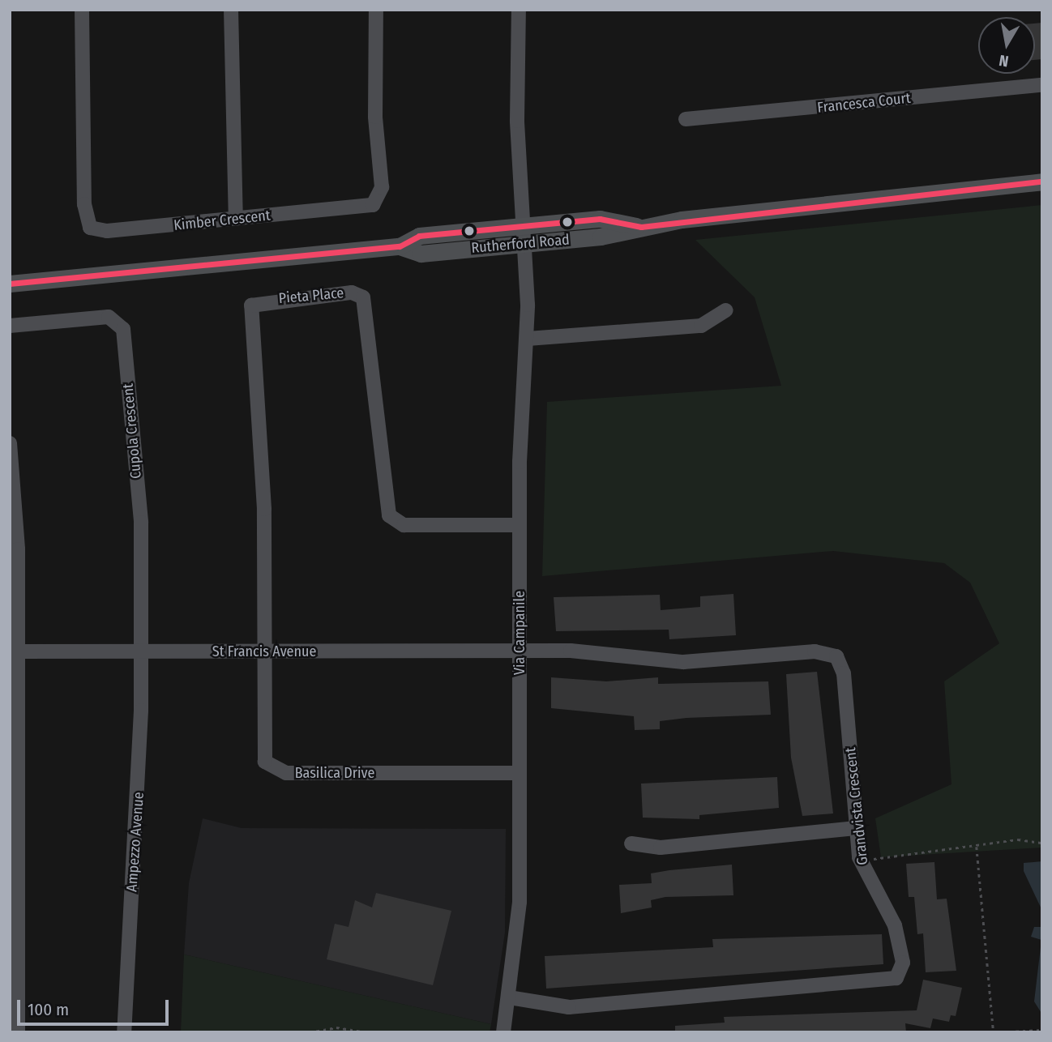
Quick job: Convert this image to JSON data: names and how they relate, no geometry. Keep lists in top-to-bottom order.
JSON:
{
  "streets": {
    "main road": ["Rutherford Road"],
    "street": [
      "Francesca Court",
      "Kimber Crescent",
      "Pieta Place",
      "Cupola Crescent",
      "Via Campanile",
      "St Francis Avenue",
      "Basilica Drive",
      "Grandvista Crescent",
      "Ampezzo Avenue"
    ]
  },
  "crossings": [
    ["Rutherford Road", "Via Campanile"],
    ["Pieta Place", "Via Campanile"],
    ["Pieta Place", "St Francis Avenue"],
    ["Pieta Place", "Basilica Drive"],
    ["Cupola Crescent", "St Francis Avenue"],
    ["Cupola Crescent", "Ampezzo Avenue"],
    ["Via Campanile", "St Francis Avenue"],
    ["Via Campanile", "Basilica Drive"],
    ["Via Campanile", "Grandvista Crescent"],
    ["St Francis Avenue", "Basilica Drive"],
    ["St Francis Avenue", "Grandvista Crescent"],
    ["St Francis Avenue", "Ampezzo Avenue"]
  ],
  "scale_bar": "100 m",
  "north": "bottom"
}
